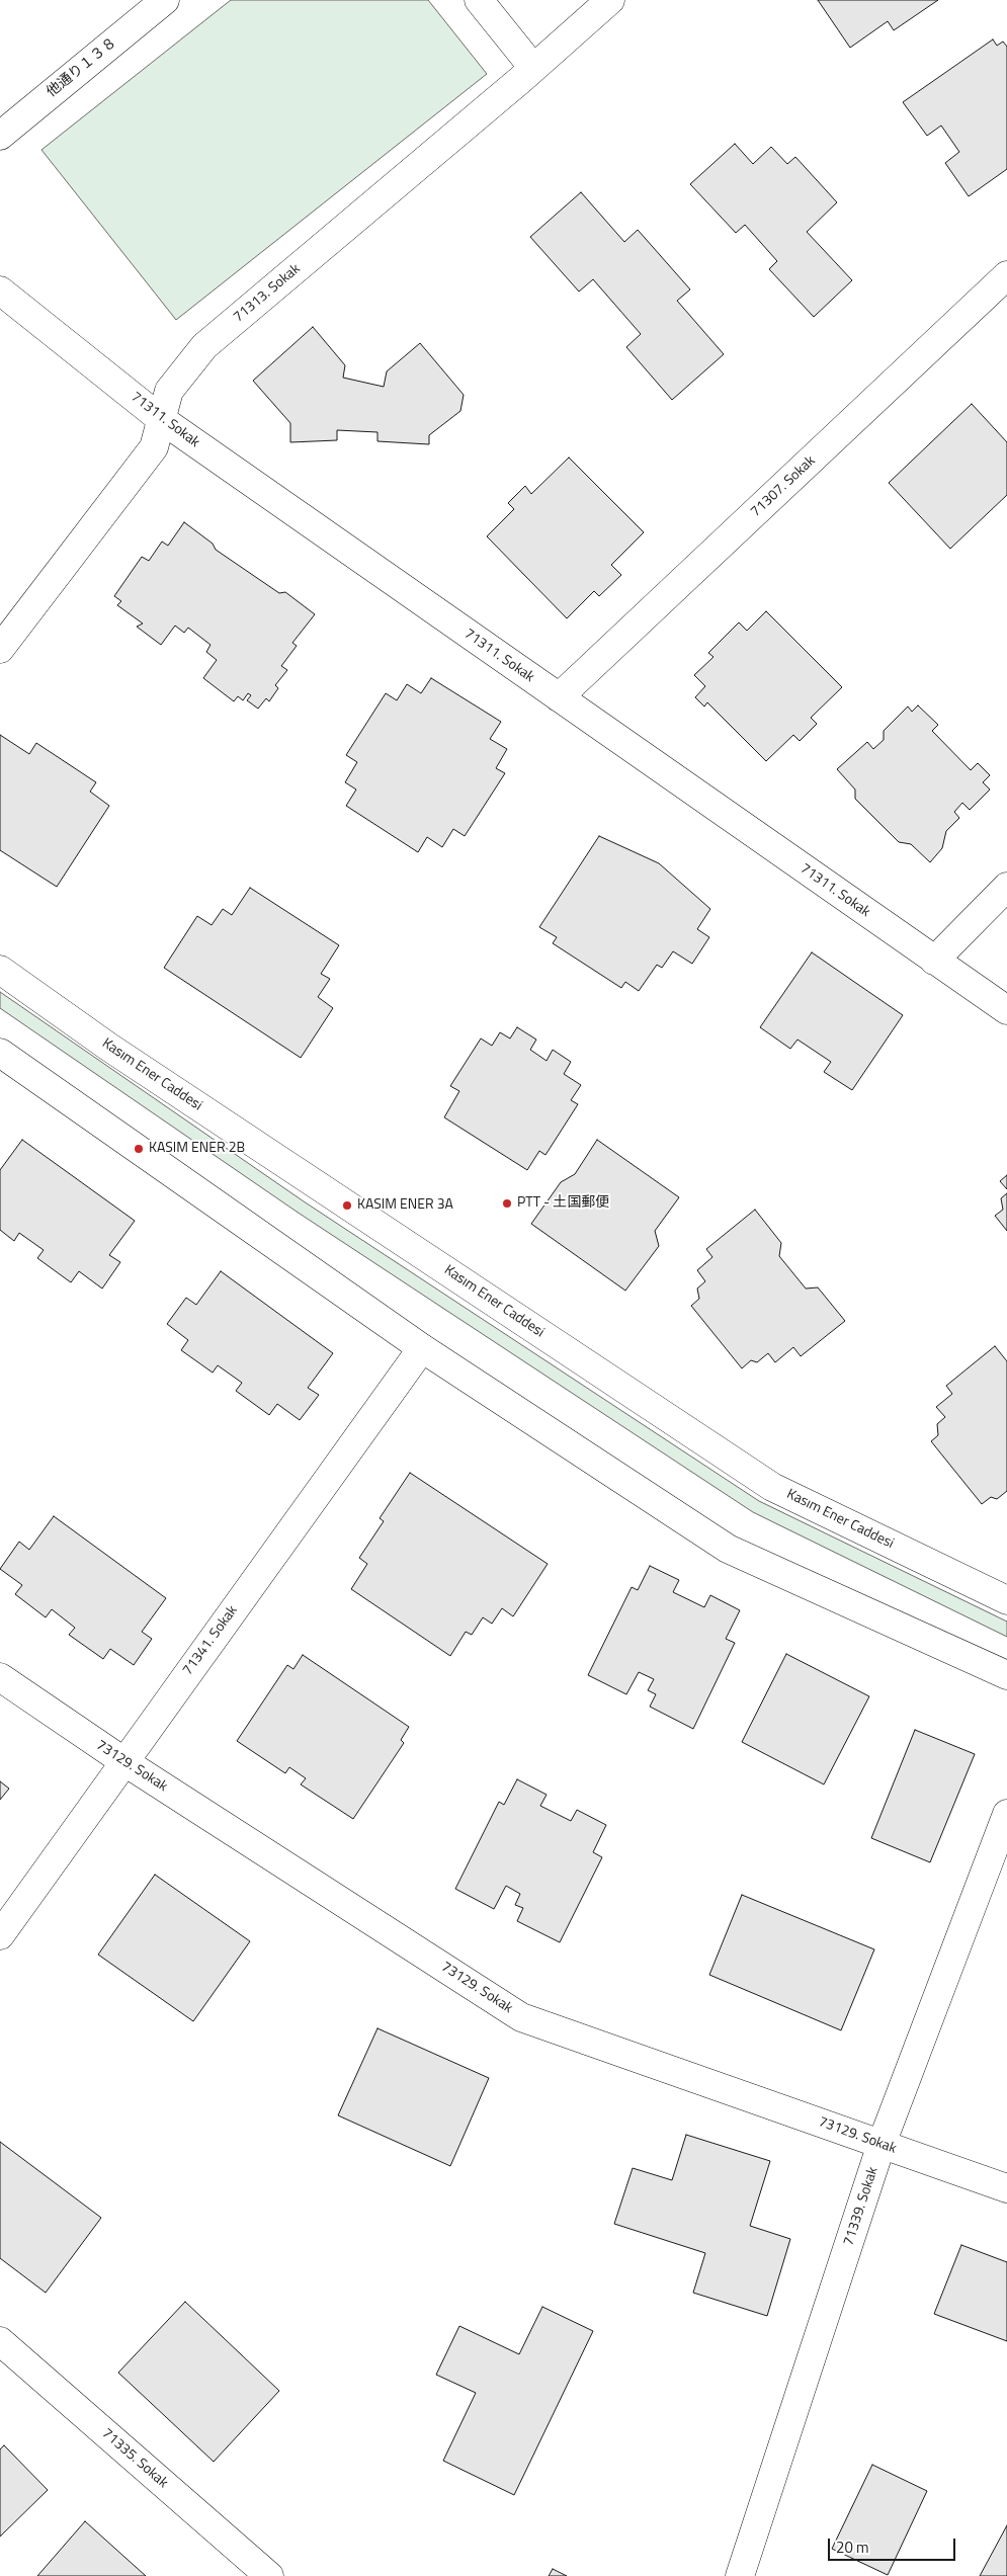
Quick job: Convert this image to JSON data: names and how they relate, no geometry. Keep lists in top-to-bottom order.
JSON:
{
  "streets": {
    "street": [
      "他通り１３８",
      "71313. Sokak",
      "71311. Sokak",
      "71307. Sokak",
      "Kasım Ener Caddesi",
      "71341. Sokak",
      "73129. Sokak",
      "71339. Sokak",
      "71335. Sokak"
    ]
  },
  "crossings": [
    ["71313. Sokak", "71311. Sokak"],
    ["71311. Sokak", "71307. Sokak"],
    ["71341. Sokak", "73129. Sokak"],
    ["73129. Sokak", "71339. Sokak"]
  ],
  "places": ["KASIM ENER 2B", "PTT - 土国郵便", "KASIM ENER 3A"],
  "scale_bar": "20 m"
}
